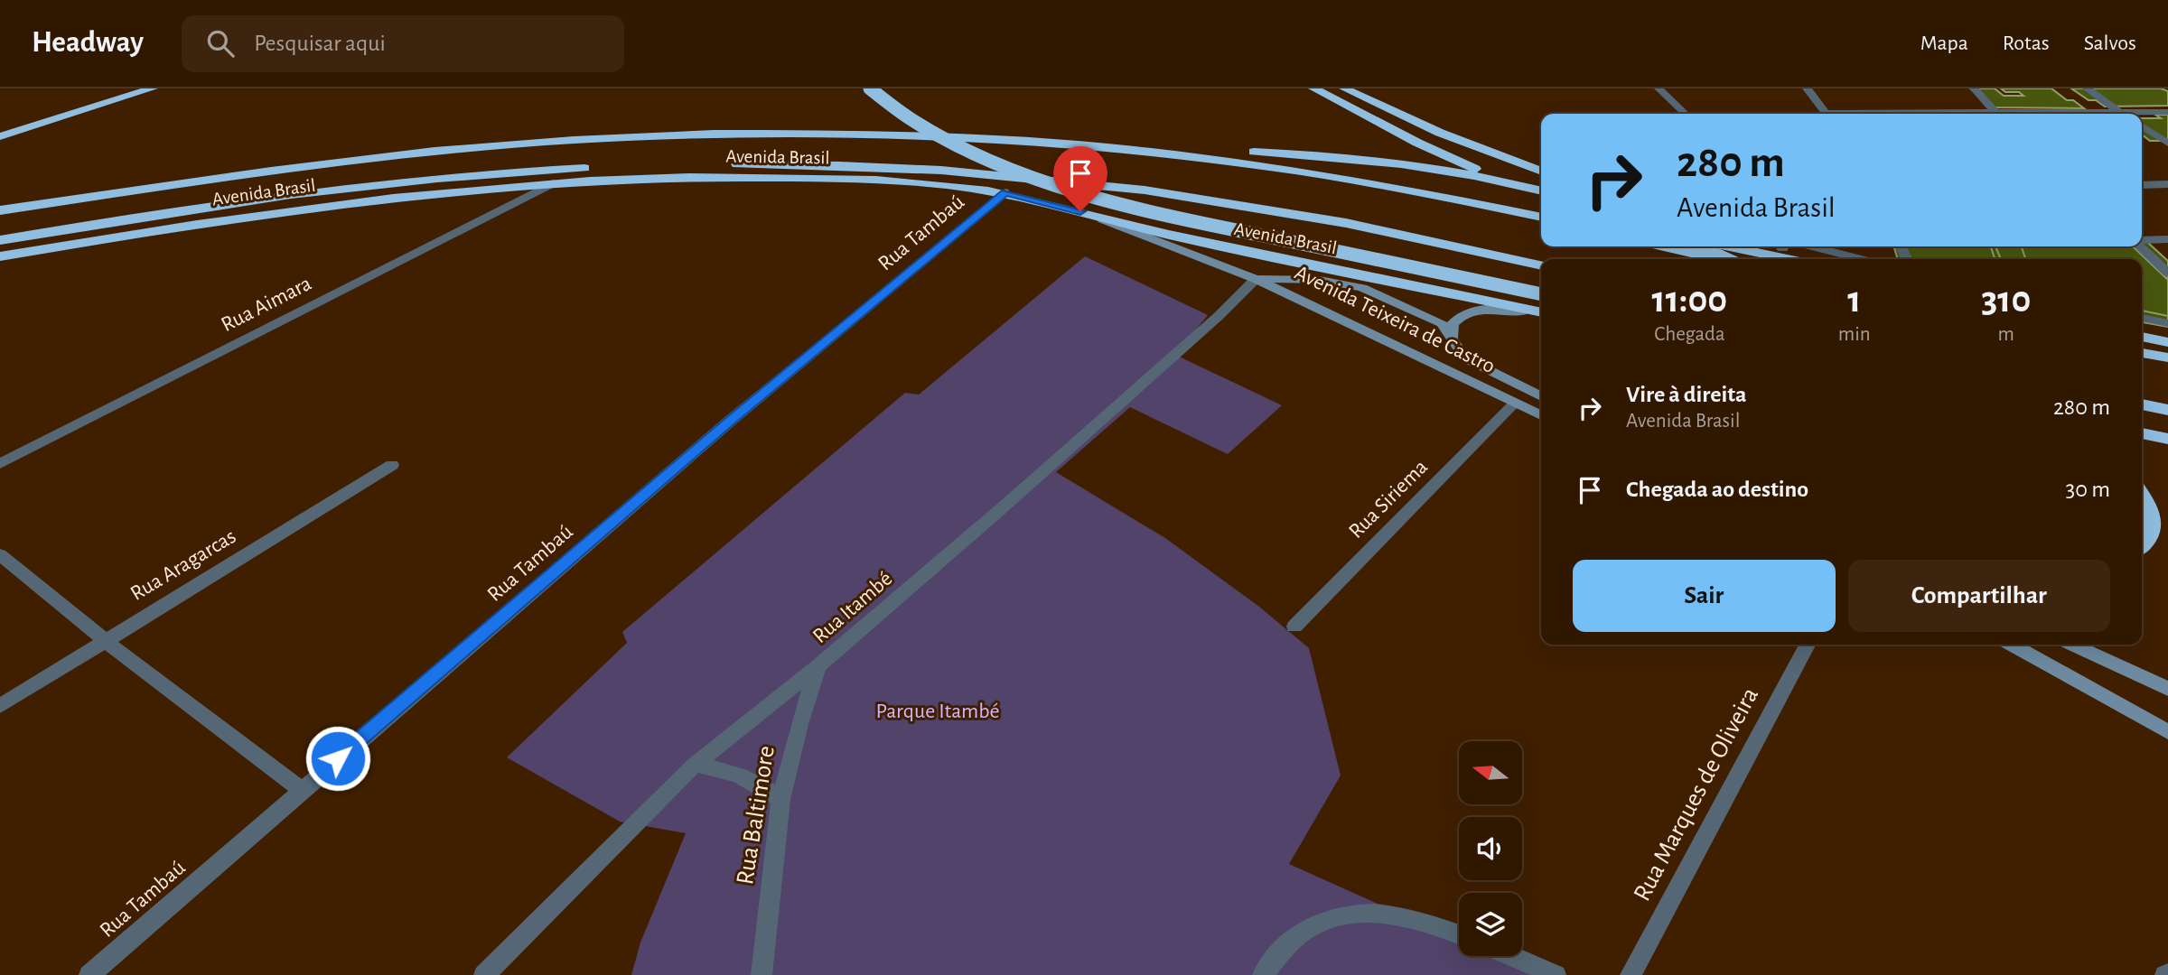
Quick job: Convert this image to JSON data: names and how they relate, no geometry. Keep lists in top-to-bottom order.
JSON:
{
  "streets": {
    "highway": ["Avenida Brasil"],
    "street": [
      "Rua Tambaú",
      "Rua Aimara",
      "Avenida Teixeira de Castro",
      "Rua Siriema",
      "Rua Aragarcas",
      "Rua Itambé",
      "Rua Marques de Oliveira",
      "Rua Baltimore"
    ]
  },
  "crossings": [
    ["Avenida Brasil", "Rua Tambaú"],
    ["Avenida Brasil", "Rua Aimara"],
    ["Avenida Brasil", "Avenida Teixeira de Castro"],
    ["Avenida Teixeira de Castro", "Rua Siriema"],
    ["Avenida Teixeira de Castro", "Rua Itambé"],
    ["Rua Itambé", "Rua Baltimore"]
  ],
  "parks": ["Parque Itambé"],
  "north": "left",
  "page": {
    "header": "Headway",
    "search": "Pesquisar aqui",
    "nav": ["Mapa", "Rotas", "Salvos"],
    "turn": ["280 m", "Avenida Brasil"],
    "eta": [
      "11:00",
      "Chegada",
      "1",
      "min",
      "310",
      "m"
    ],
    "list": [
      {
        "name": "Vire à direita",
        "note": "Avenida Brasil",
        "value": "280 m"
      },
      {
        "name": "Chegada ao destino",
        "value": "30 m"
      }
    ],
    "buttons": ["Sair", "Compartilhar"]
  }
}
